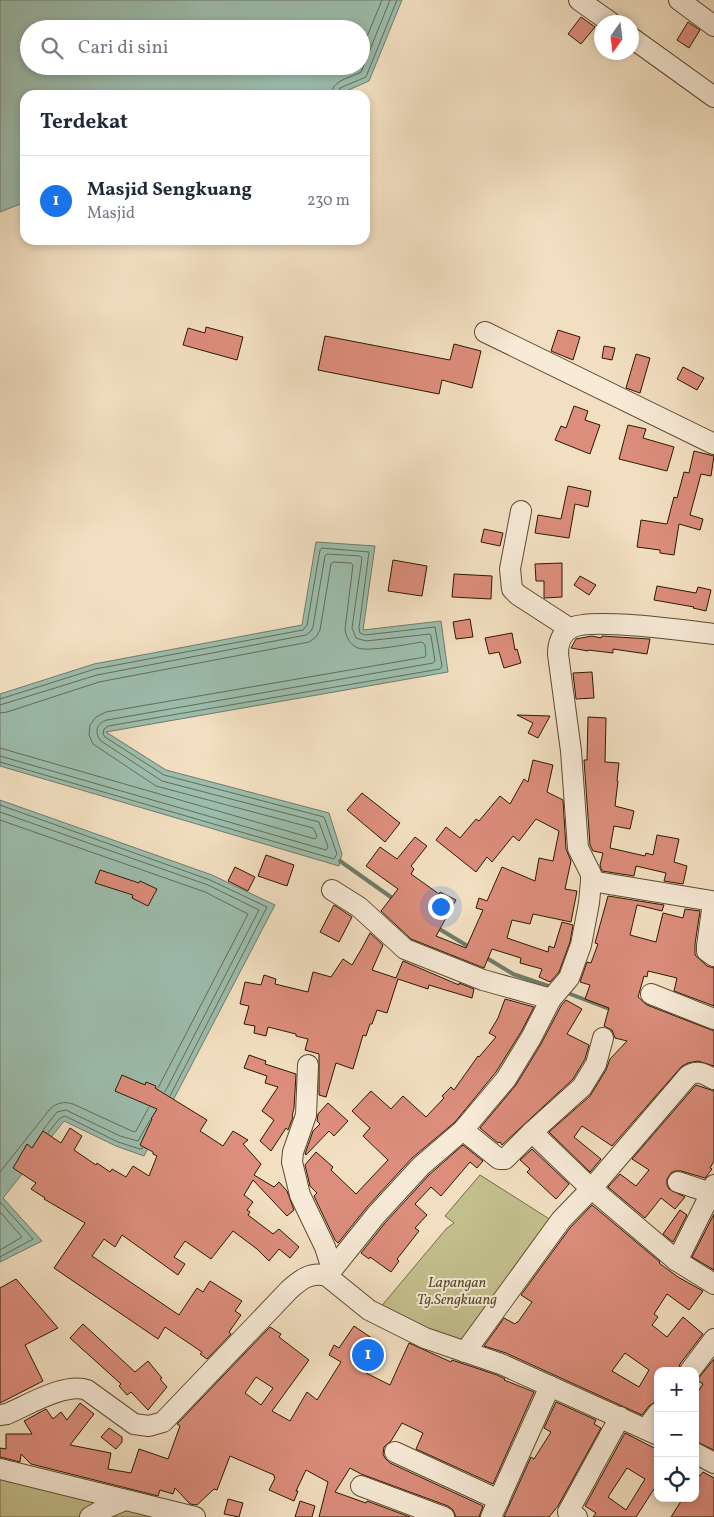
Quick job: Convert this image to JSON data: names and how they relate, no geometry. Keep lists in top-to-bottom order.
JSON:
{
  "parks": ["Lapangan Tg.Sengkuang"],
  "north": "bottom",
  "page": {
    "search": "Cari di sini",
    "heading": "Terdekat",
    "list": [
      {
        "mark": "1",
        "name": "Masjid Sengkuang",
        "note": "Masjid",
        "value": "230 m"
      }
    ],
    "pins": "1",
    "map_buttons": ["+", "−"]
  }
}
